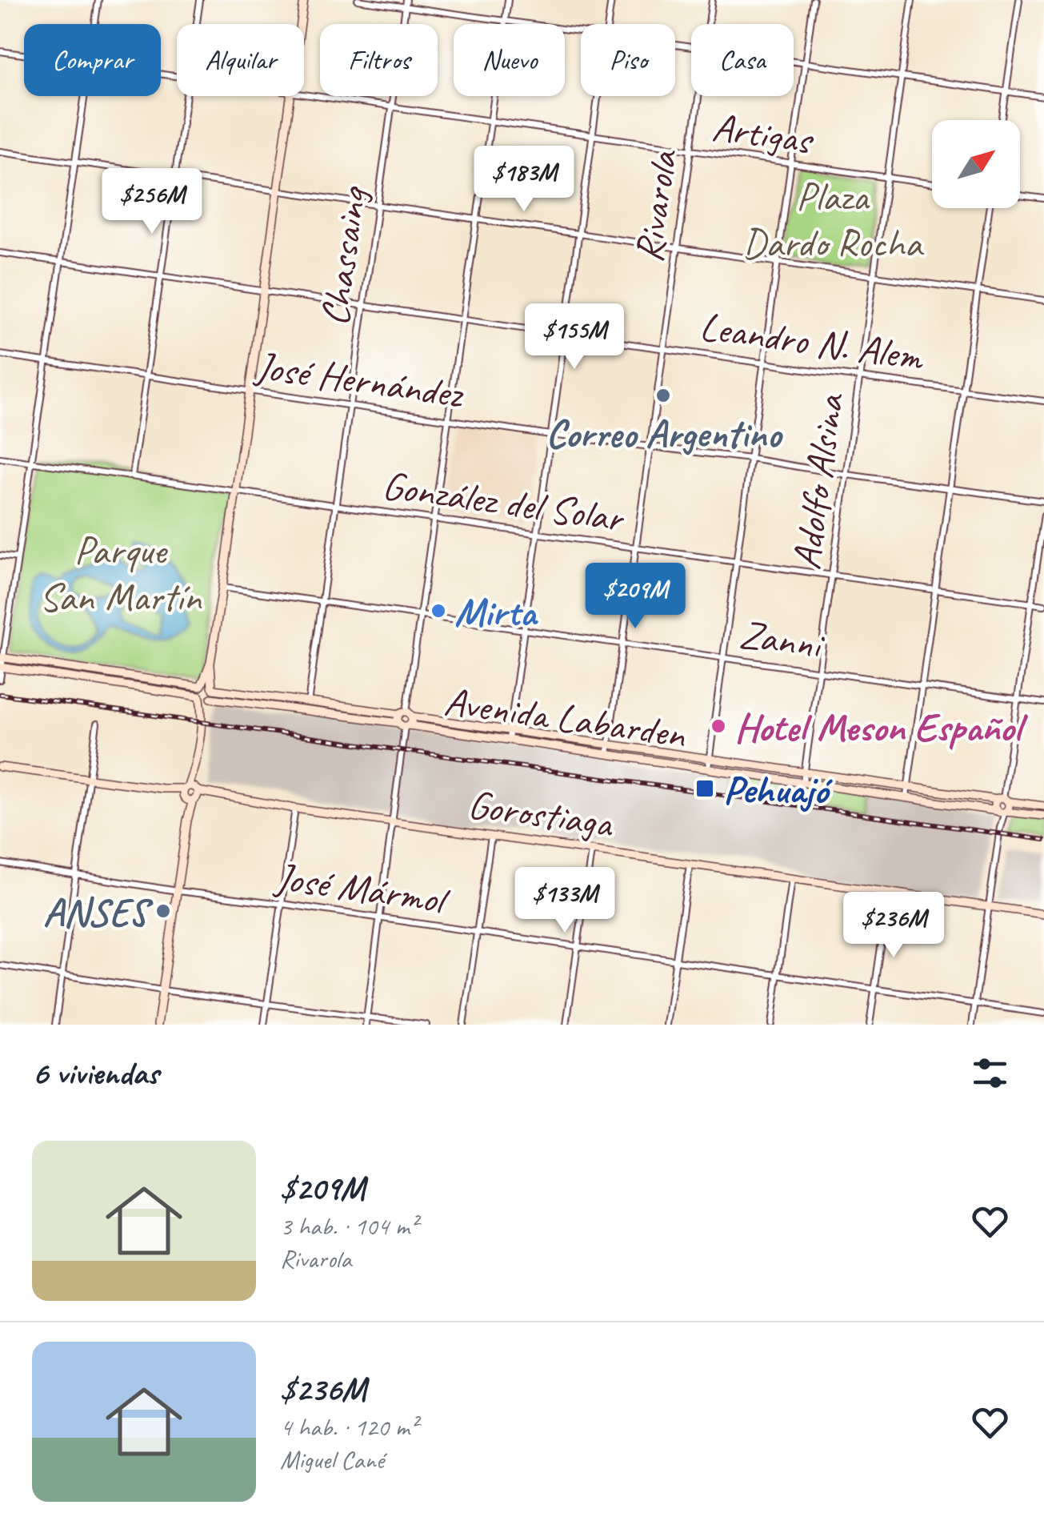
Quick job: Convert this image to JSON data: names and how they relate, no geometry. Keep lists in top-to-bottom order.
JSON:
{
  "streets": {
    "main road": ["Avenida Labarden", "Gorostiaga"],
    "street": [
      "Artigas",
      "Rivarola",
      "Chassaing",
      "Leandro N. Alem",
      "José Hernández",
      "Adolfo Alsina",
      "González del Solar",
      "Zanni",
      "José Mármol"
    ]
  },
  "crossings": [
    ["Artigas", "Rivarola"],
    ["Artigas", "Chassaing"],
    ["Artigas", "Adolfo Alsina"],
    ["Rivarola", "Leandro N. Alem"],
    ["Rivarola", "José Hernández"],
    ["Rivarola", "González del Solar"],
    ["Rivarola", "Zanni"],
    ["Rivarola", "Avenida Labarden"],
    ["Chassaing", "Leandro N. Alem"],
    ["Chassaing", "José Hernández"],
    ["Chassaing", "González del Solar"],
    ["Chassaing", "Zanni"],
    ["Chassaing", "Avenida Labarden"],
    ["Leandro N. Alem", "Adolfo Alsina"],
    ["José Hernández", "Adolfo Alsina"],
    ["Adolfo Alsina", "González del Solar"],
    ["Adolfo Alsina", "Zanni"],
    ["Adolfo Alsina", "Avenida Labarden"]
  ],
  "parks": ["Plaza Dardo Rocha", "Parque San Martín"],
  "places": {
    "other": [
      "Correo Argentino",
      "Mirta",
      "Hotel Meson Español",
      "ANSES"
    ],
    "transit": ["Pehuajó"]
  },
  "north": "top right",
  "page": {
    "chip": [
      "Comprar",
      "Alquilar",
      "Filtros",
      "Nuevo",
      "Piso",
      "Casa"
    ],
    "price": [
      "$183M",
      "$256M",
      "$155M",
      "$209M",
      "$133M",
      "$236M"
    ],
    "heading": "6 viviendas",
    "list": [
      {
        "name": "$209M",
        "note": "3 hab. · 104 m² · Rivarola"
      },
      {
        "name": "$236M",
        "note": "4 hab. · 120 m² · Miguel Cané"
      }
    ]
  }
}
